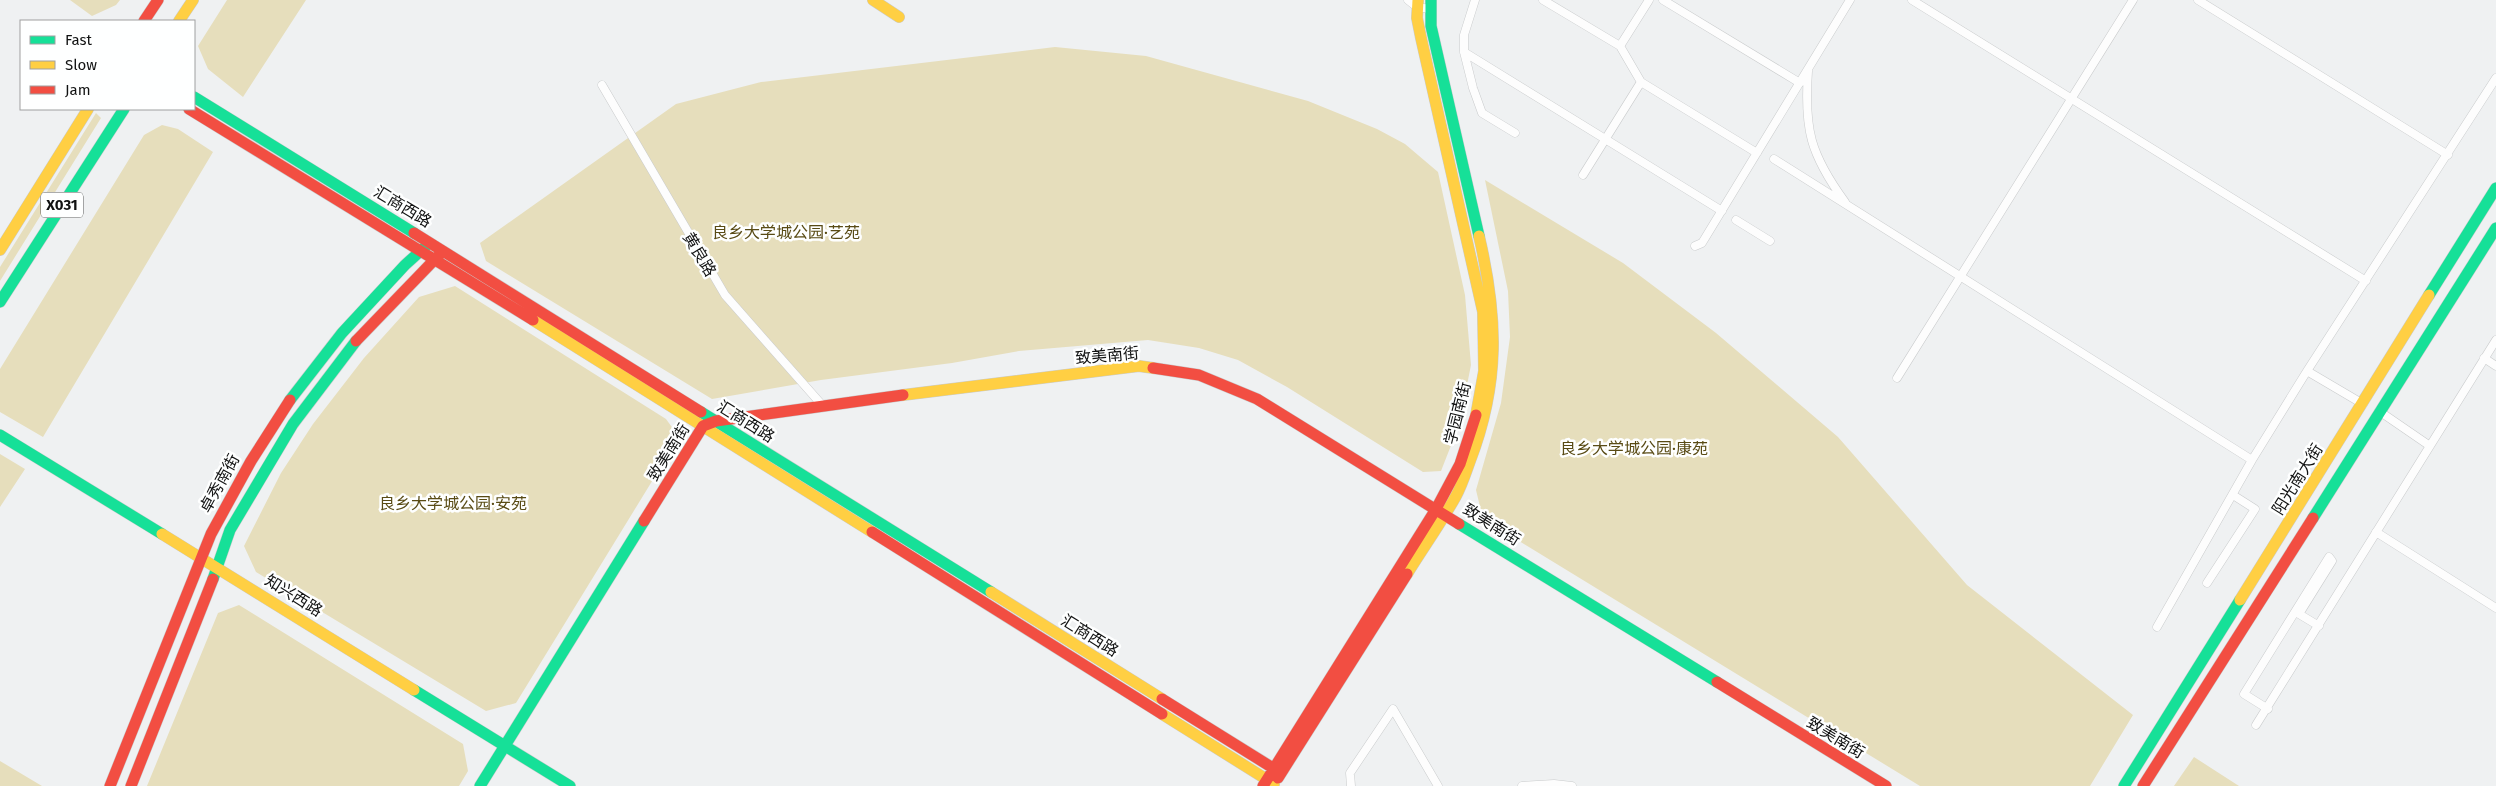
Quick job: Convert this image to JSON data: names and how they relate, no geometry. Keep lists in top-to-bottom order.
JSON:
{
  "streets": {
    "street": [
      "X031",
      "汇商西路",
      "黄良路",
      "致美南街",
      "学园南街",
      "阳光南大街",
      "卓秀南街",
      "知兴西路"
    ]
  },
  "crossings": [
    ["汇商西路", "致美南街"],
    ["汇商西路", "学园南街"],
    ["汇商西路", "卓秀南街"],
    ["黄良路", "致美南街"],
    ["致美南街", "学园南街"],
    ["致美南街", "知兴西路"],
    ["卓秀南街", "知兴西路"]
  ],
  "parks": ["良乡大学城公园·艺苑", "良乡大学城公园·康苑", "良乡大学城公园·安苑"],
  "legend": ["Fast", "Slow", "Jam"]
}
